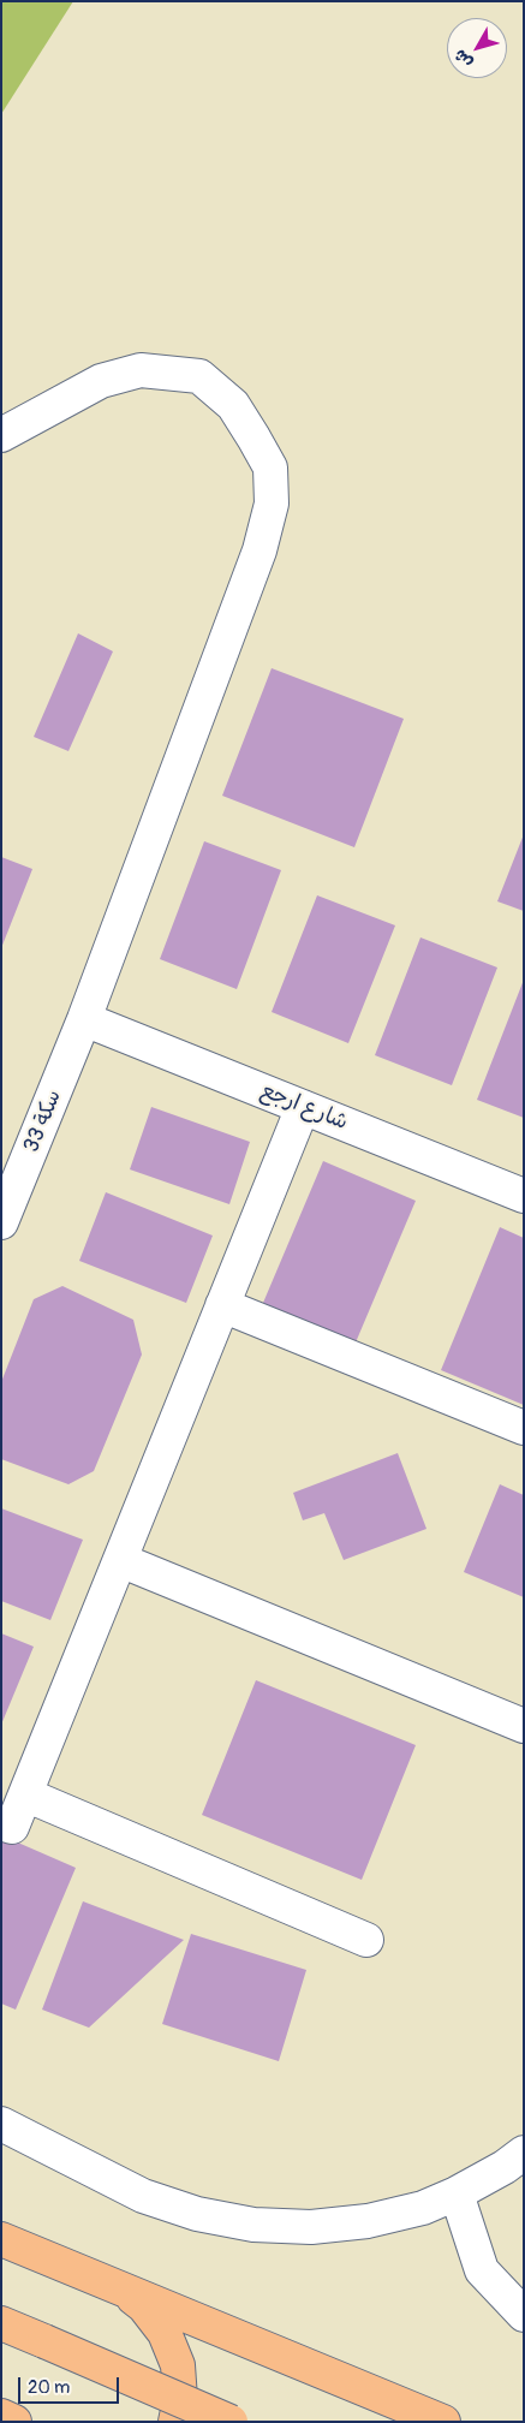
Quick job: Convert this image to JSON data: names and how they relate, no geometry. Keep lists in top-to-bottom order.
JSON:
{
  "streets": {
    "street": ["شارع ارجع", "سكة 33"]
  },
  "crossings": [
    ["شارع ارجع", "سكة 33"]
  ],
  "scale_bar": "20 m",
  "north": "bottom left"
}
